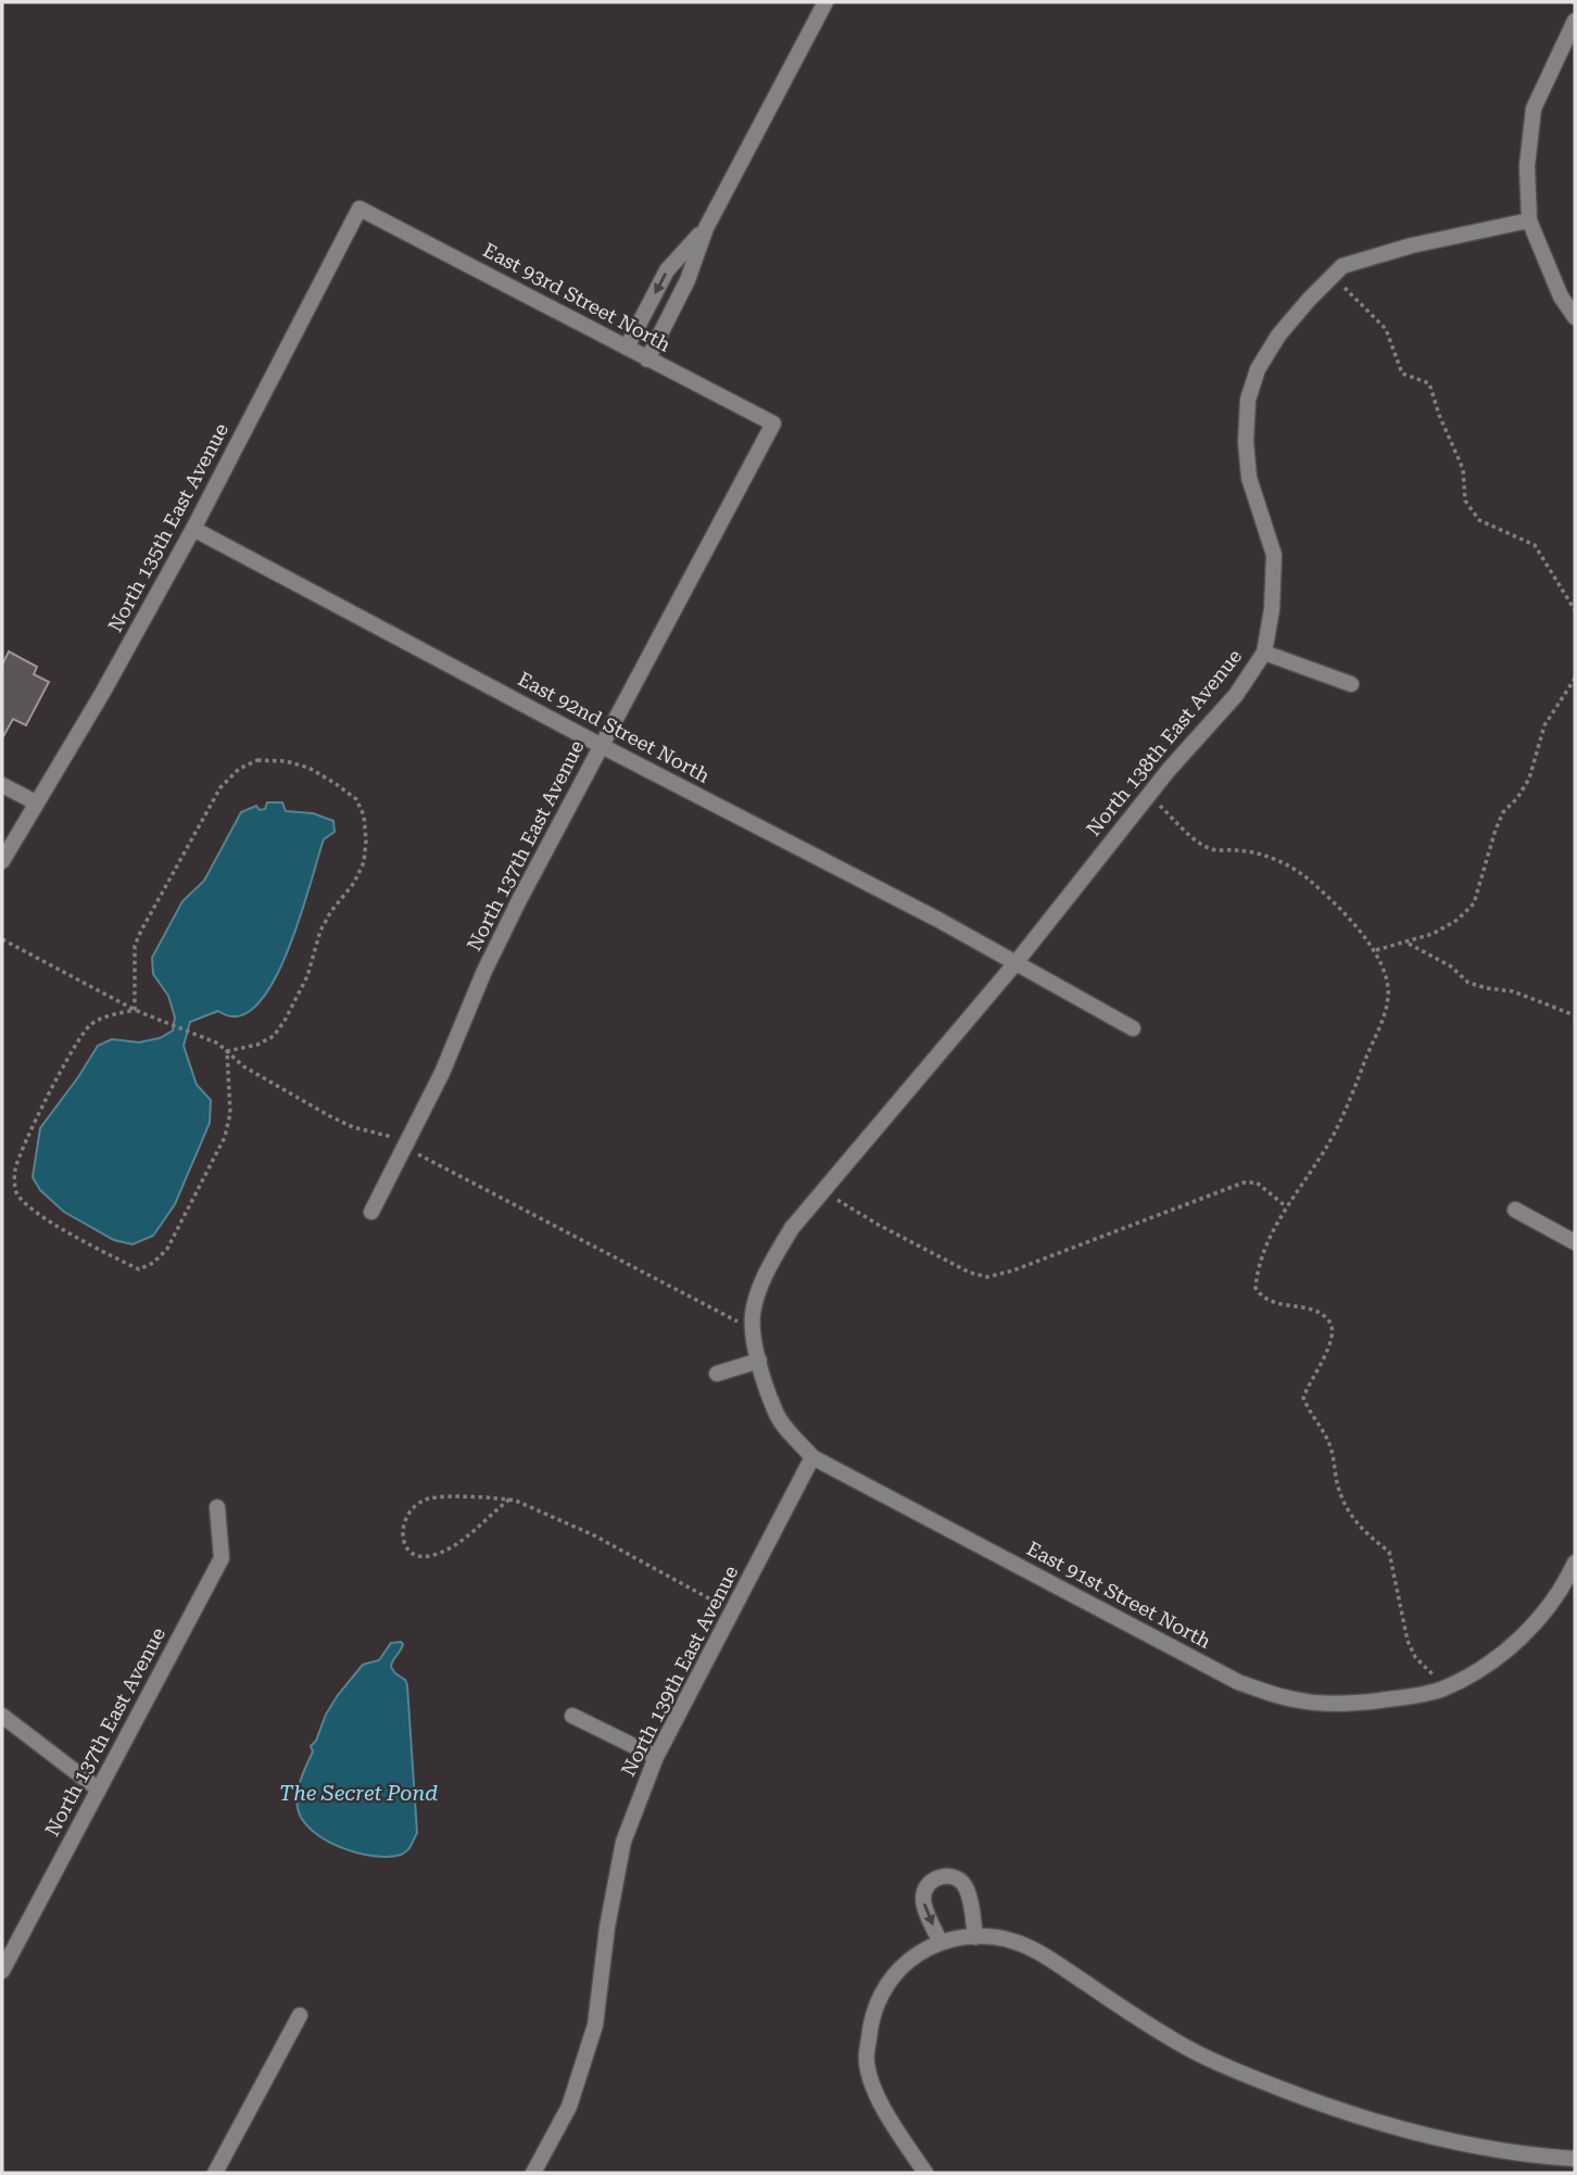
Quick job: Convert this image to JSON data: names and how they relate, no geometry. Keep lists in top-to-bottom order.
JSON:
{
  "streets": {
    "street": [
      "East 93rd Street North",
      "North 135th East Avenue",
      "East 92nd Street North",
      "North 138th East Avenue",
      "North 137th East Avenue",
      "East 91st Street North",
      "North 139th East Avenue"
    ]
  },
  "crossings": [
    ["East 93rd Street North", "North 135th East Avenue"],
    ["East 93rd Street North", "North 137th East Avenue"],
    ["North 135th East Avenue", "East 92nd Street North"],
    ["East 92nd Street North", "North 138th East Avenue"],
    ["East 92nd Street North", "North 137th East Avenue"],
    ["North 138th East Avenue", "East 91st Street North"],
    ["North 138th East Avenue", "North 139th East Avenue"],
    ["East 91st Street North", "North 139th East Avenue"]
  ],
  "water": ["The Secret Pond"]
}
